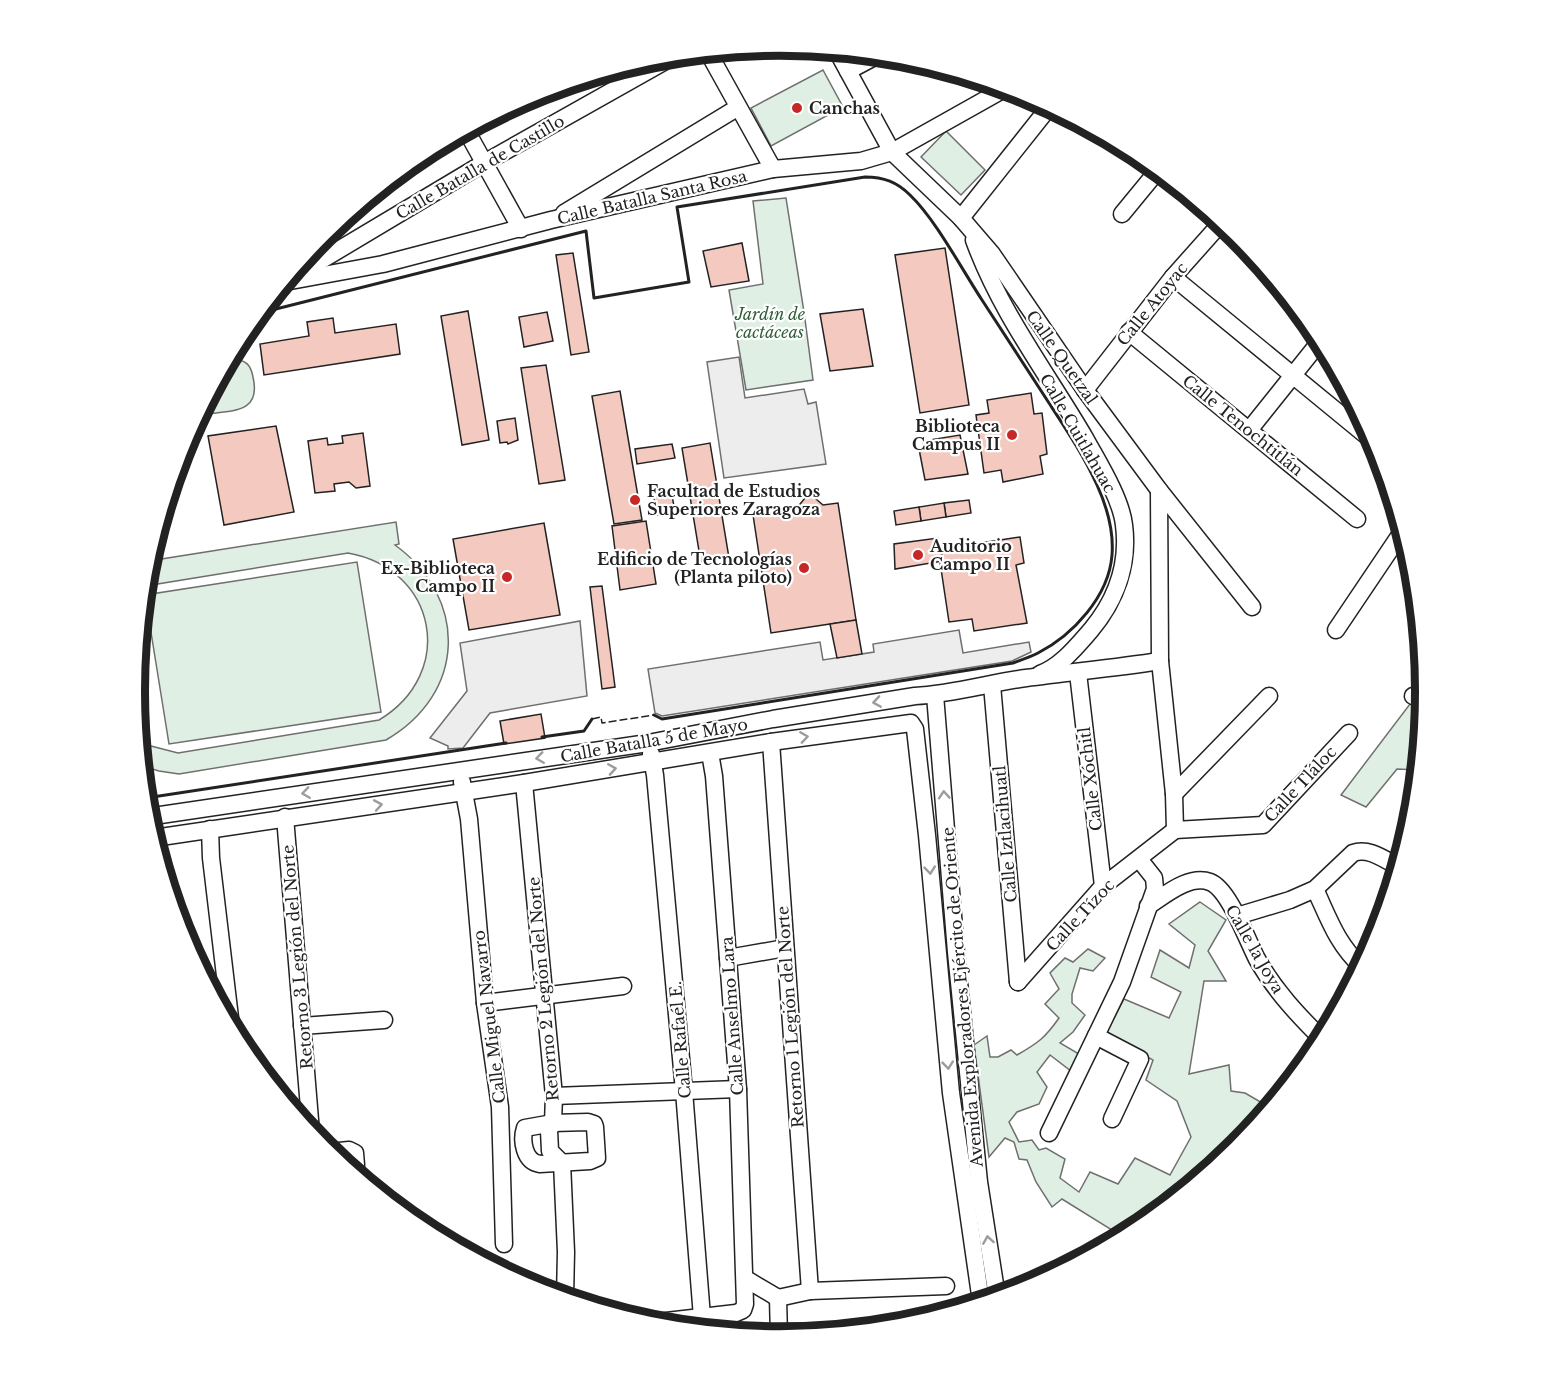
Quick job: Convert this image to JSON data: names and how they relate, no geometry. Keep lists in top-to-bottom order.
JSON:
{
  "streets": {
    "street": [
      "Calle Batalla de Castillo",
      "Calle Batalla Santa Rosa",
      "Calle Atoyac",
      "Calle Quetzal",
      "Calle Tenochtitlán",
      "Calle Cuitlahuac",
      "Calle Batalla 5 de Mayo",
      "Calle Xóchitl",
      "Calle Tláloc",
      "Calle Iztlacihuatl",
      "Calle Tízoc",
      "Calle la Joya",
      "Retorno 3 Legión del Norte",
      "Retorno 2 Legión del Norte",
      "Avenida Exploradores Ejército de Oriente",
      "Calle Anselmo Lara",
      "Calle Miguel Navarro",
      "Retorno 1 Legión del Norte",
      "Calle Rafaél E."
    ]
  },
  "crossings": [
    ["Calle Batalla Santa Rosa", "Calle Quetzal"],
    ["Calle Atoyac", "Calle Quetzal"],
    ["Calle Atoyac", "Calle Tenochtitlán"],
    ["Calle Quetzal", "Calle Cuitlahuac"],
    ["Calle Cuitlahuac", "Calle Batalla 5 de Mayo"],
    ["Calle Batalla 5 de Mayo", "Calle Xóchitl"],
    ["Calle Batalla 5 de Mayo", "Calle Iztlacihuatl"],
    ["Calle Batalla 5 de Mayo", "Retorno 3 Legión del Norte"],
    ["Calle Batalla 5 de Mayo", "Retorno 2 Legión del Norte"],
    ["Calle Batalla 5 de Mayo", "Avenida Exploradores Ejército de Oriente"],
    ["Calle Batalla 5 de Mayo", "Calle Anselmo Lara"],
    ["Calle Batalla 5 de Mayo", "Calle Miguel Navarro"],
    ["Calle Batalla 5 de Mayo", "Retorno 1 Legión del Norte"],
    ["Calle Batalla 5 de Mayo", "Calle Rafaél E."],
    ["Calle Xóchitl", "Calle Tízoc"],
    ["Calle Tláloc", "Calle Tízoc"],
    ["Calle Iztlacihuatl", "Calle Tízoc"],
    ["Calle Anselmo Lara", "Calle Rafaél E."]
  ],
  "parks": ["Jardín de cactáceas"],
  "places": [
    "Canchas",
    "Biblioteca Campus II",
    "Facultad de Estudios Superiores Zaragoza",
    "Auditorio Campo II",
    "Edificio de Tecnologías (Planta piloto)",
    "Ex-Biblioteca Campo II"
  ]
}
